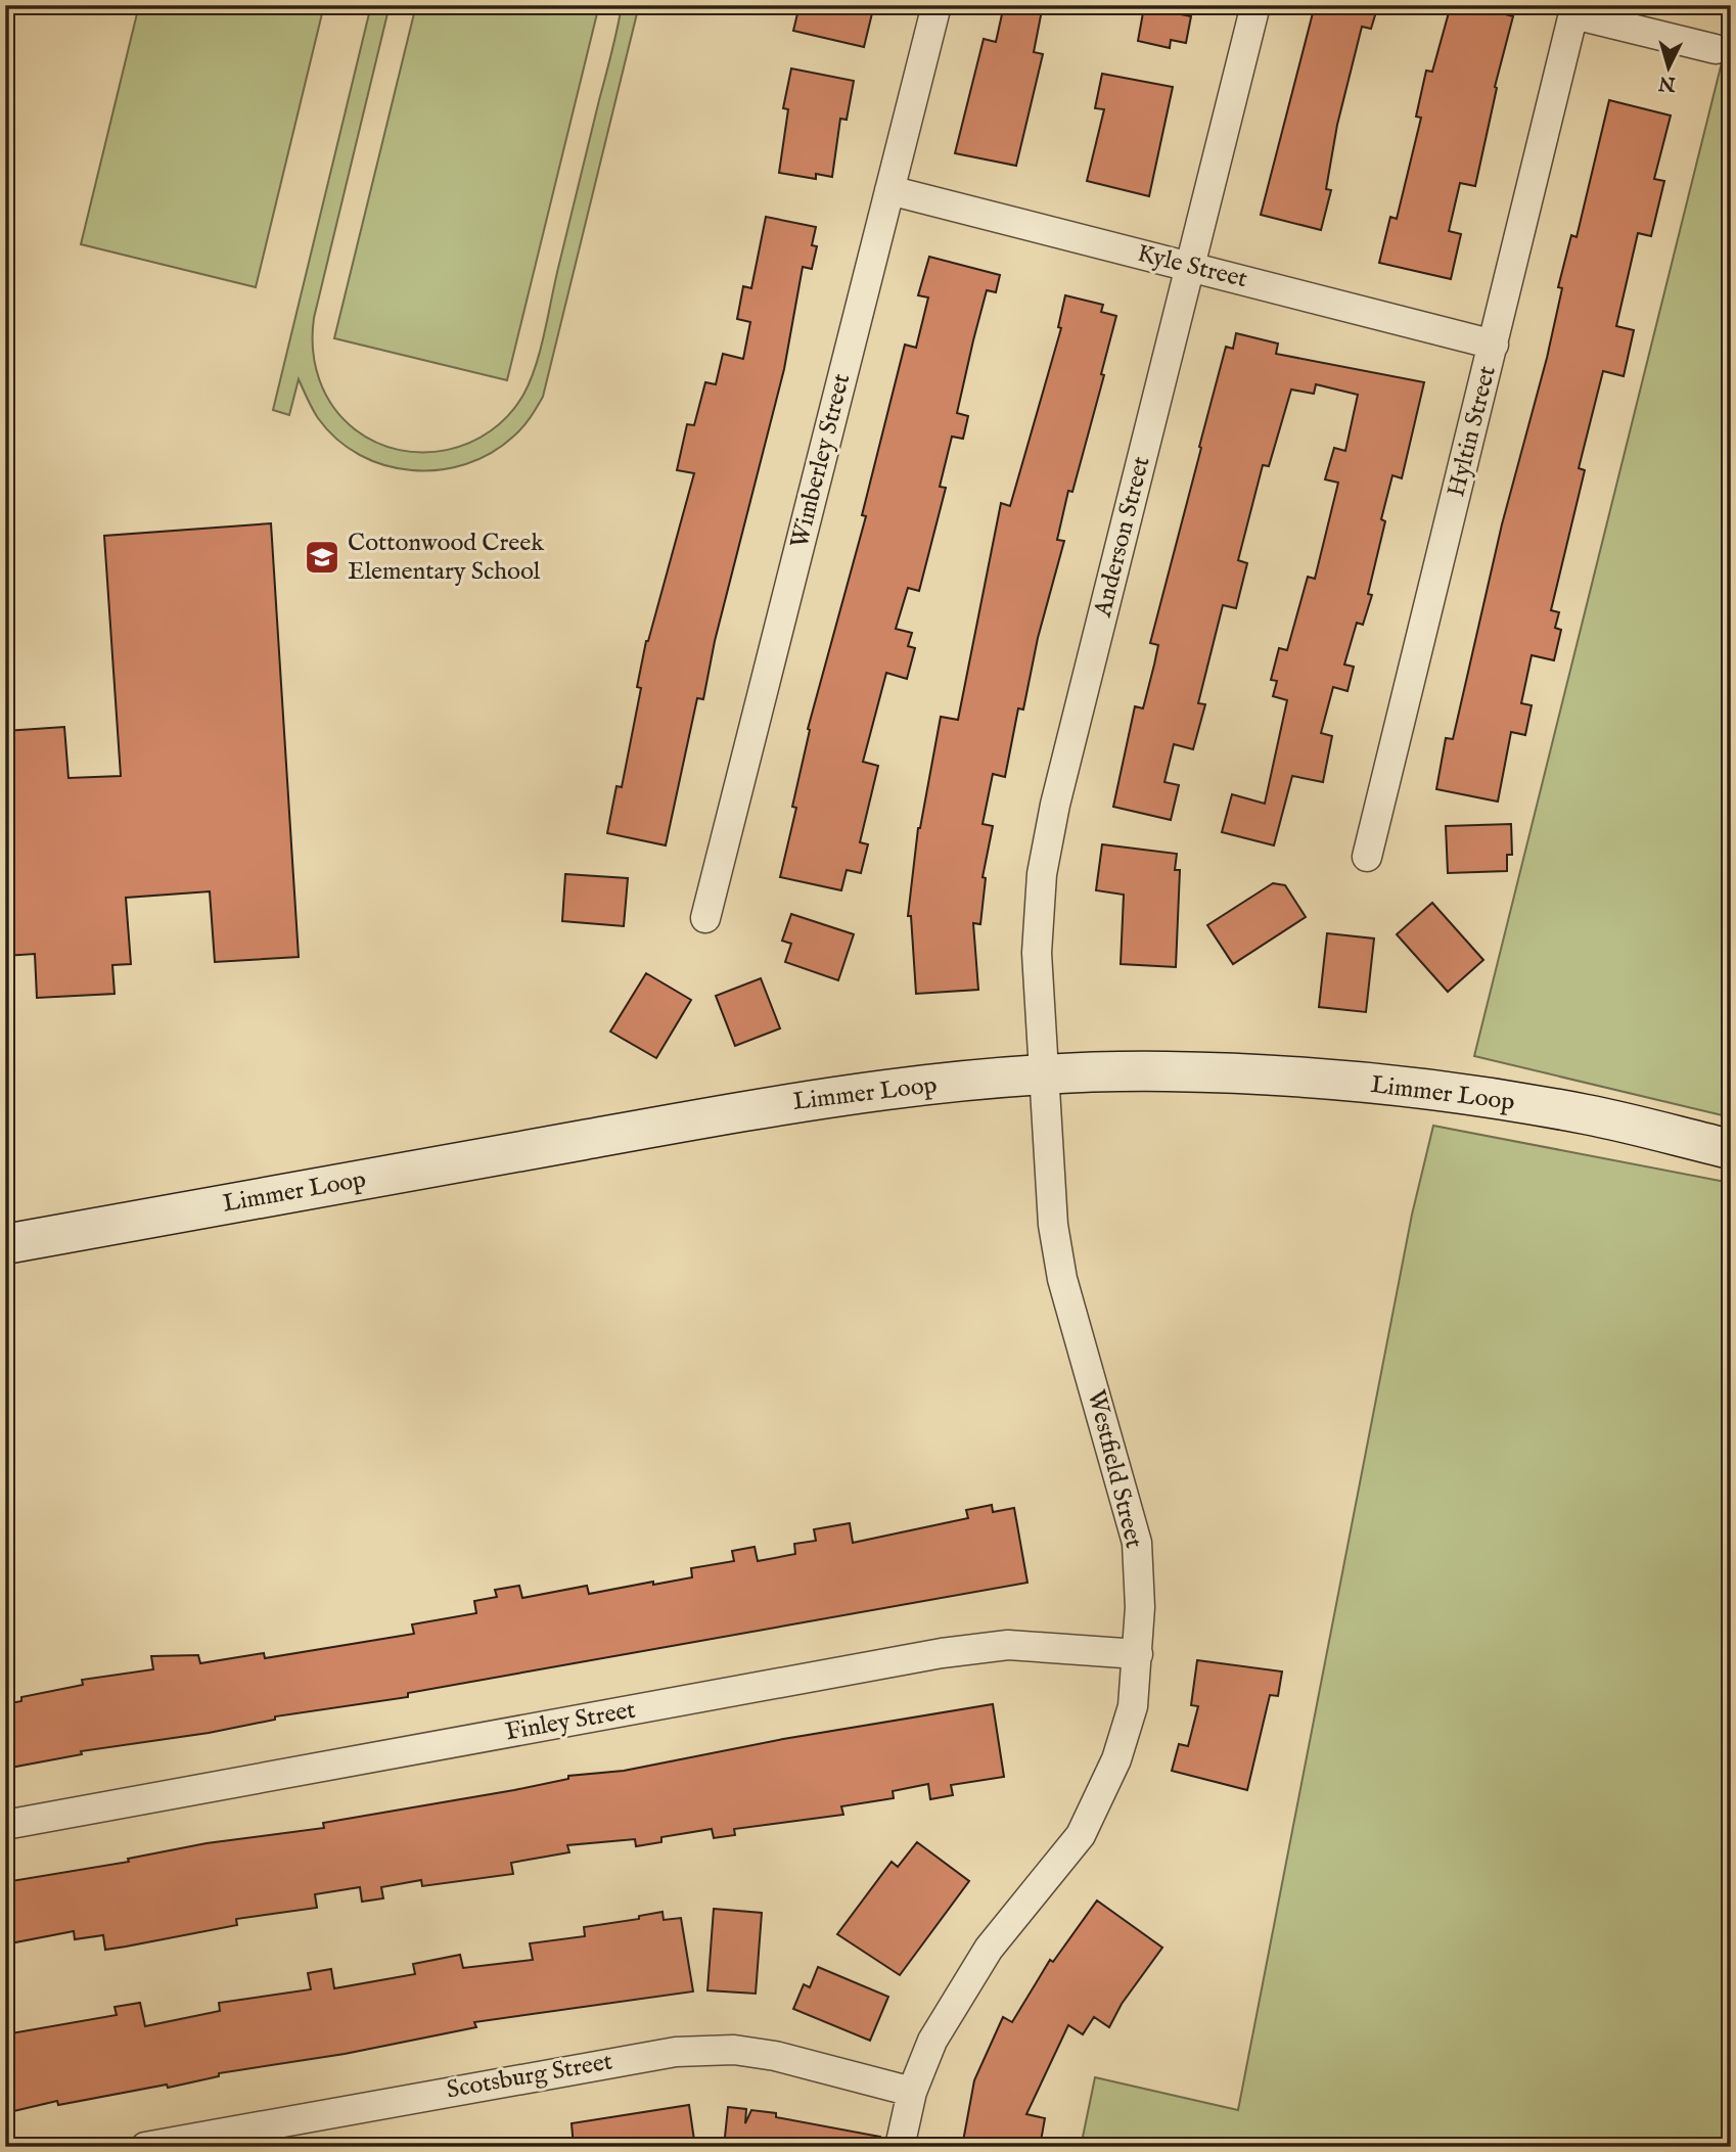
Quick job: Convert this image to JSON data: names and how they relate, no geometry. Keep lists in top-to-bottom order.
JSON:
{
  "streets": {
    "street": [
      "Kyle Street",
      "Hyltin Street",
      "Wimberley Street",
      "Anderson Street",
      "Limmer Loop",
      "Westfield Street",
      "Finley Street",
      "Scotsburg Street"
    ]
  },
  "crossings": [
    ["Kyle Street", "Hyltin Street"],
    ["Kyle Street", "Wimberley Street"],
    ["Kyle Street", "Anderson Street"],
    ["Anderson Street", "Limmer Loop"],
    ["Anderson Street", "Westfield Street"],
    ["Limmer Loop", "Westfield Street"],
    ["Westfield Street", "Finley Street"],
    ["Westfield Street", "Scotsburg Street"]
  ],
  "places": {
    "school or university": ["Cottonwood Creek Elementary School"]
  },
  "north": "bottom"
}
